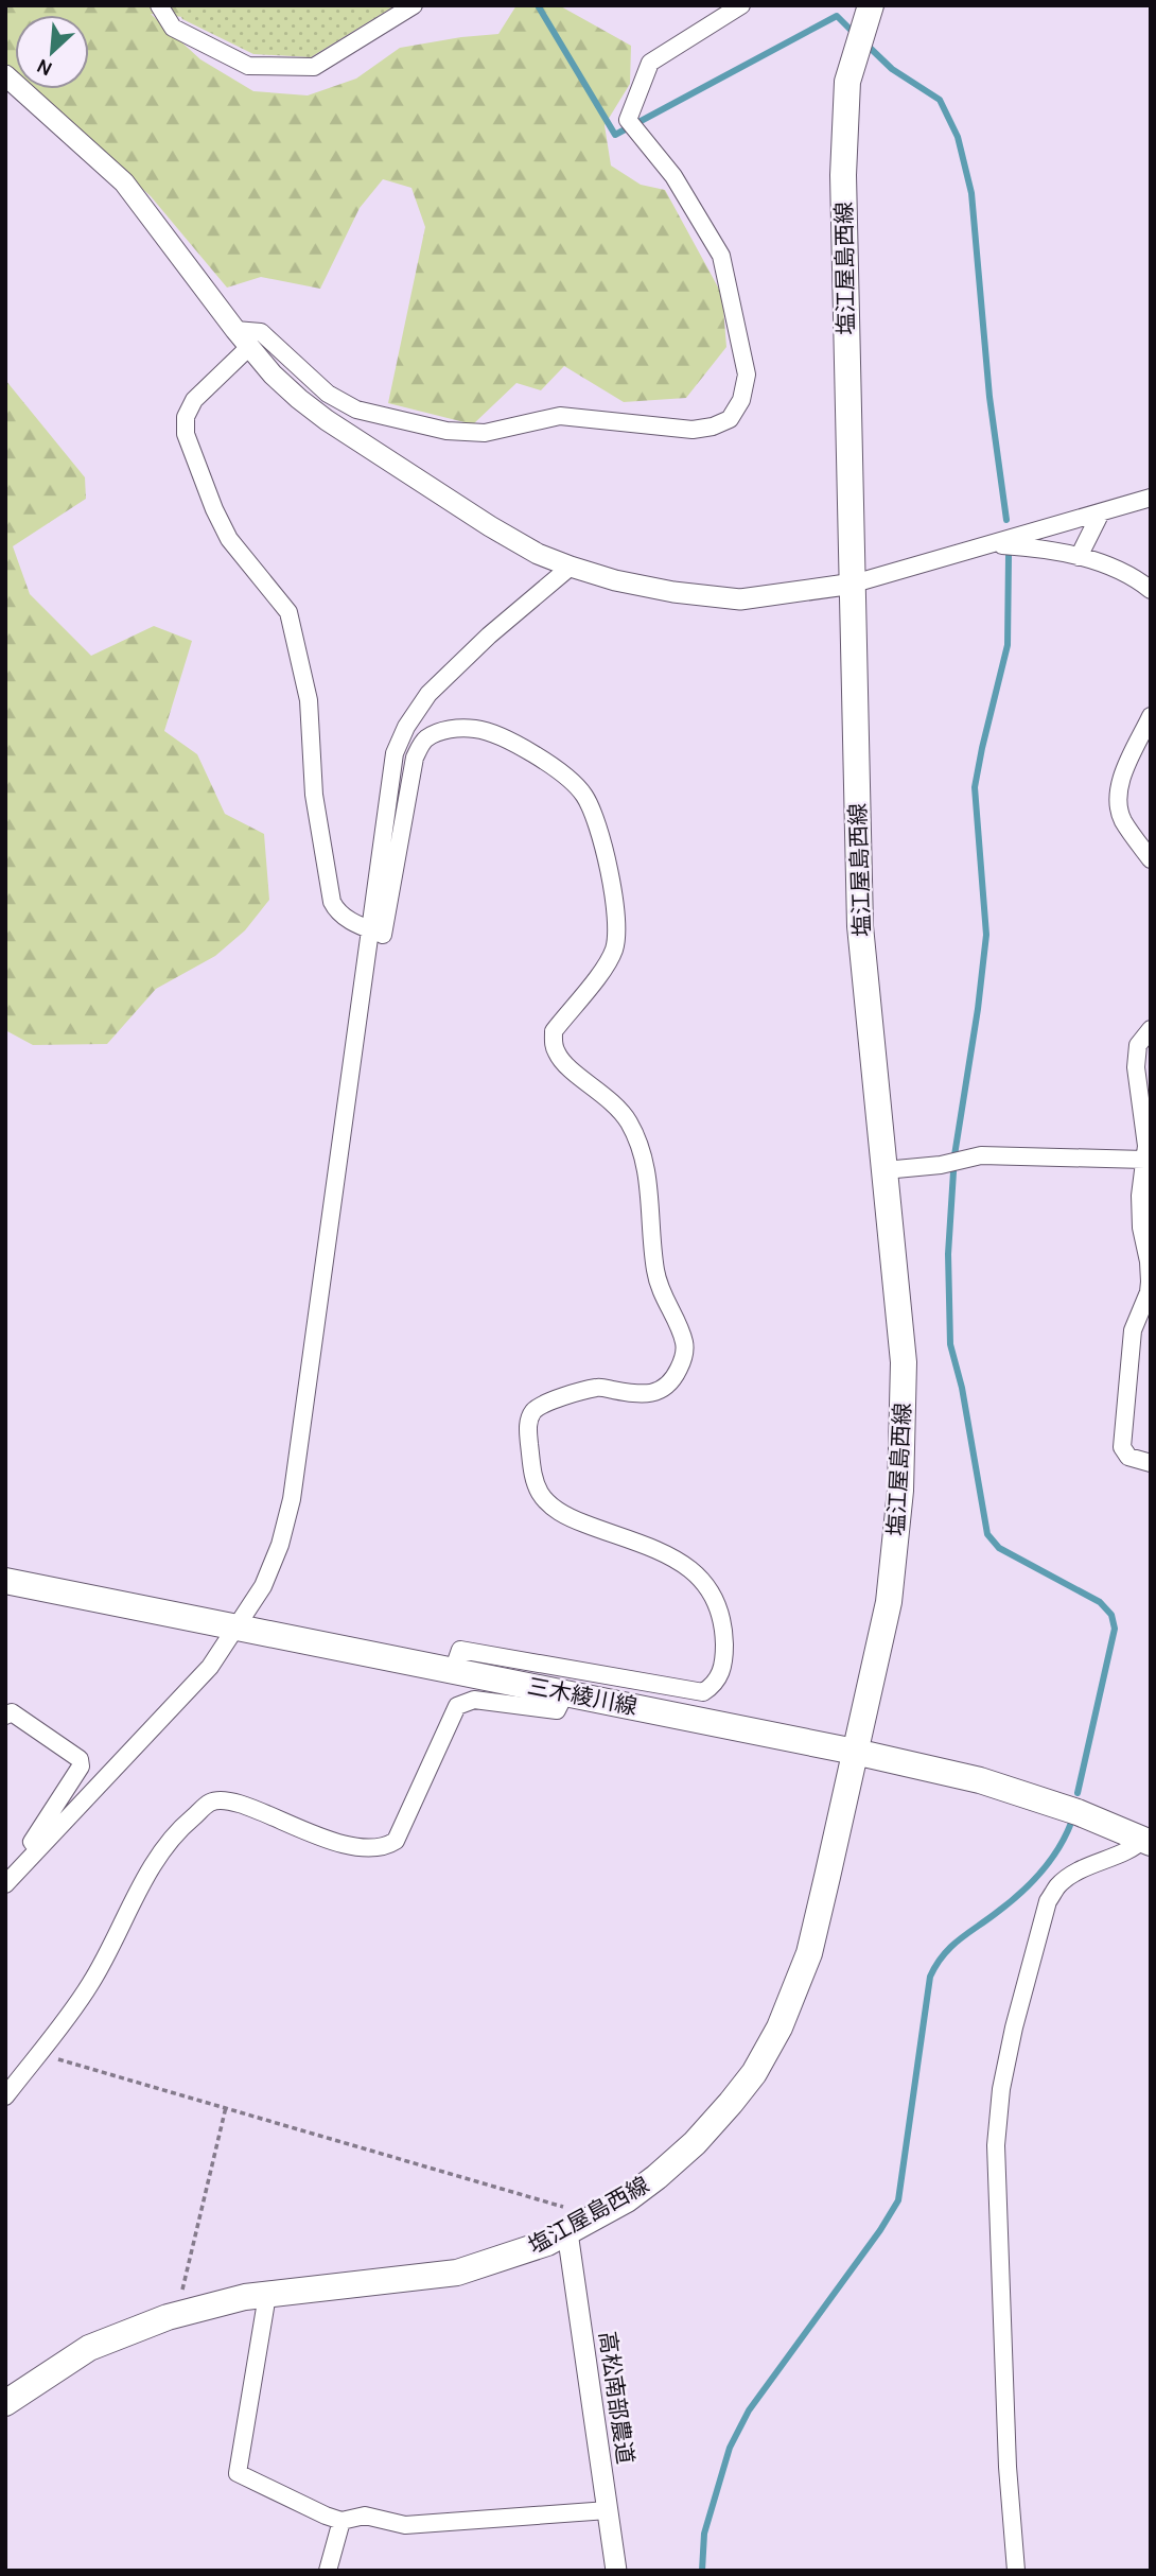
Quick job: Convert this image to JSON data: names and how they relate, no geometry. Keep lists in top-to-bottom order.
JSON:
{
  "streets": {
    "main road": ["塩江屋島西線", "三木綾川線"],
    "street": ["高松南部農道"]
  },
  "crossings": [
    ["塩江屋島西線", "三木綾川線"],
    ["塩江屋島西線", "高松南部農道"]
  ],
  "north": "bottom left"
}
